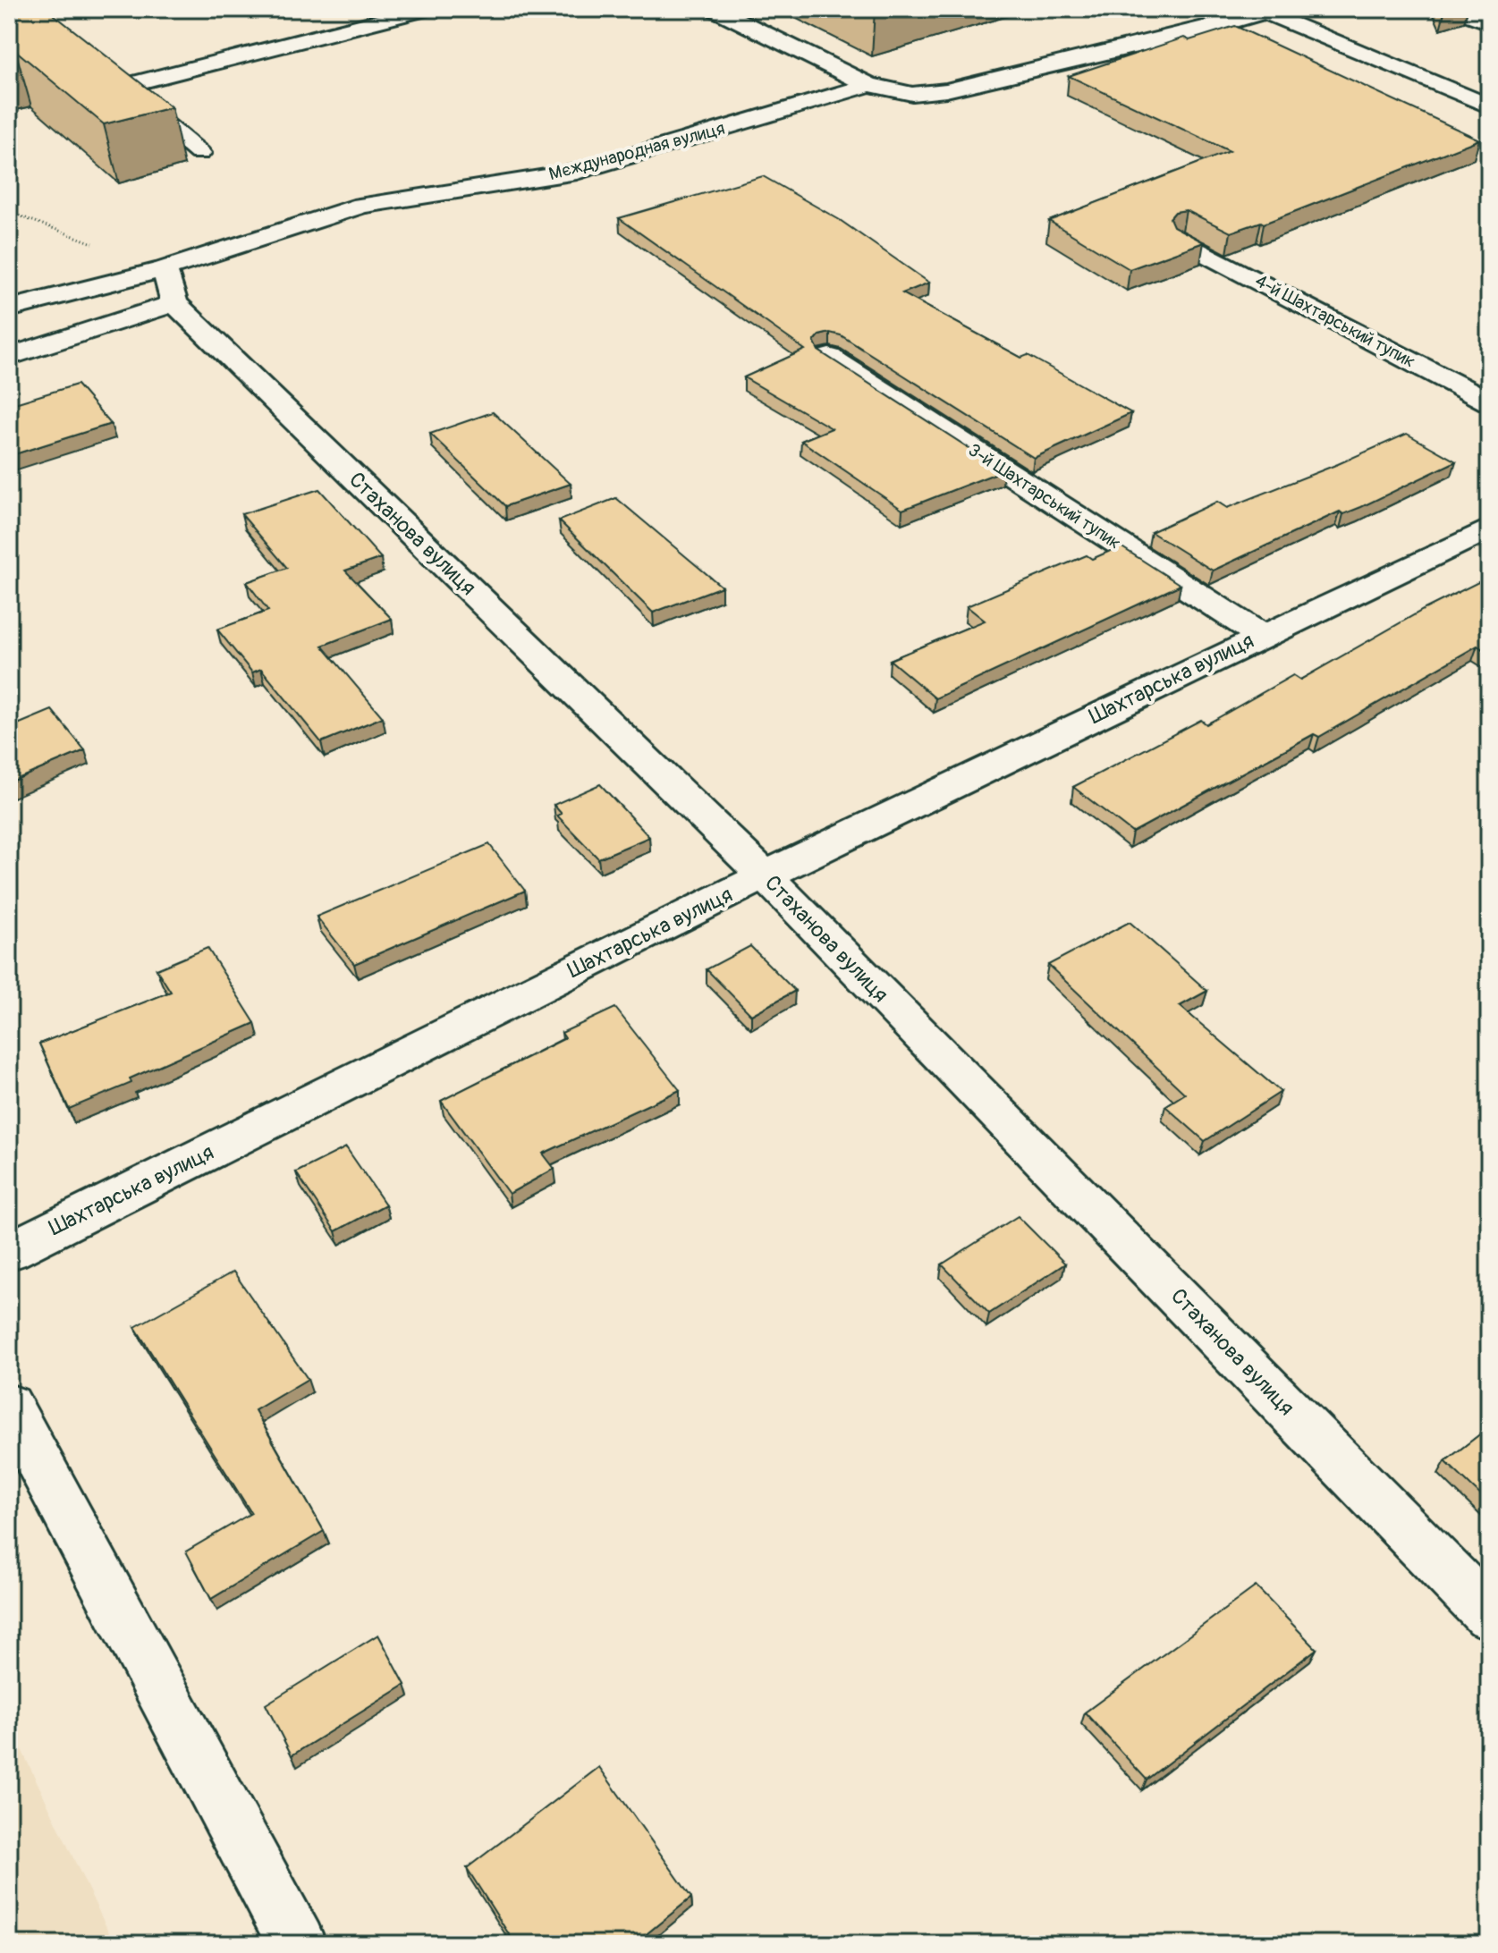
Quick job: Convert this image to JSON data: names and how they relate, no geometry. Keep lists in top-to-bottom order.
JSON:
{
  "streets": {
    "street": [
      "Мєждународная вулиця",
      "4-й Шахтарський тупик",
      "3-й Шахтарський тупик",
      "Стаханова вулиця",
      "Шахтарська вулиця"
    ]
  },
  "crossings": [
    ["Мєждународная вулиця", "Стаханова вулиця"],
    ["3-й Шахтарський тупик", "Шахтарська вулиця"],
    ["Стаханова вулиця", "Шахтарська вулиця"]
  ]
}
